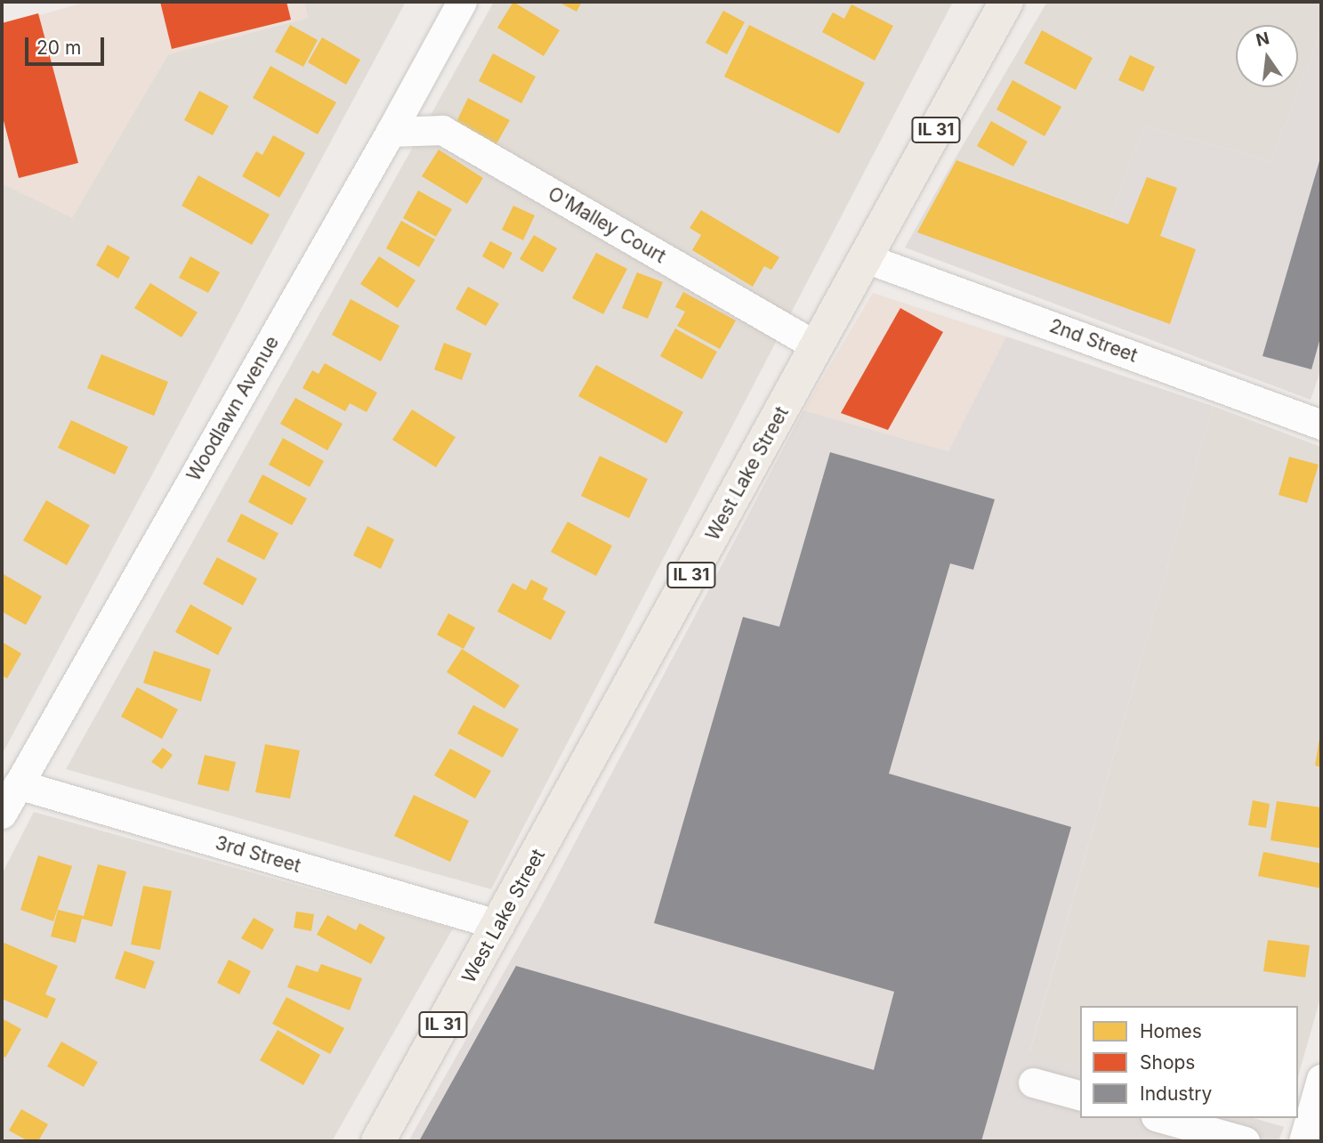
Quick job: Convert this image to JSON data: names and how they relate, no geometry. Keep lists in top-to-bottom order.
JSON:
{
  "streets": {
    "main road": ["IL 31", "West Lake Street"],
    "street": [
      "O'Malley Court",
      "2nd Street",
      "Woodlawn Avenue",
      "3rd Street"
    ]
  },
  "crossings": [
    ["O'Malley Court", "Woodlawn Avenue"],
    ["O'Malley Court", "West Lake Street"],
    ["2nd Street", "West Lake Street"],
    ["Woodlawn Avenue", "3rd Street"],
    ["West Lake Street", "3rd Street"]
  ],
  "legend": ["Homes", "Shops", "Industry"],
  "scale_bar": "20 m",
  "north": "top"
}
